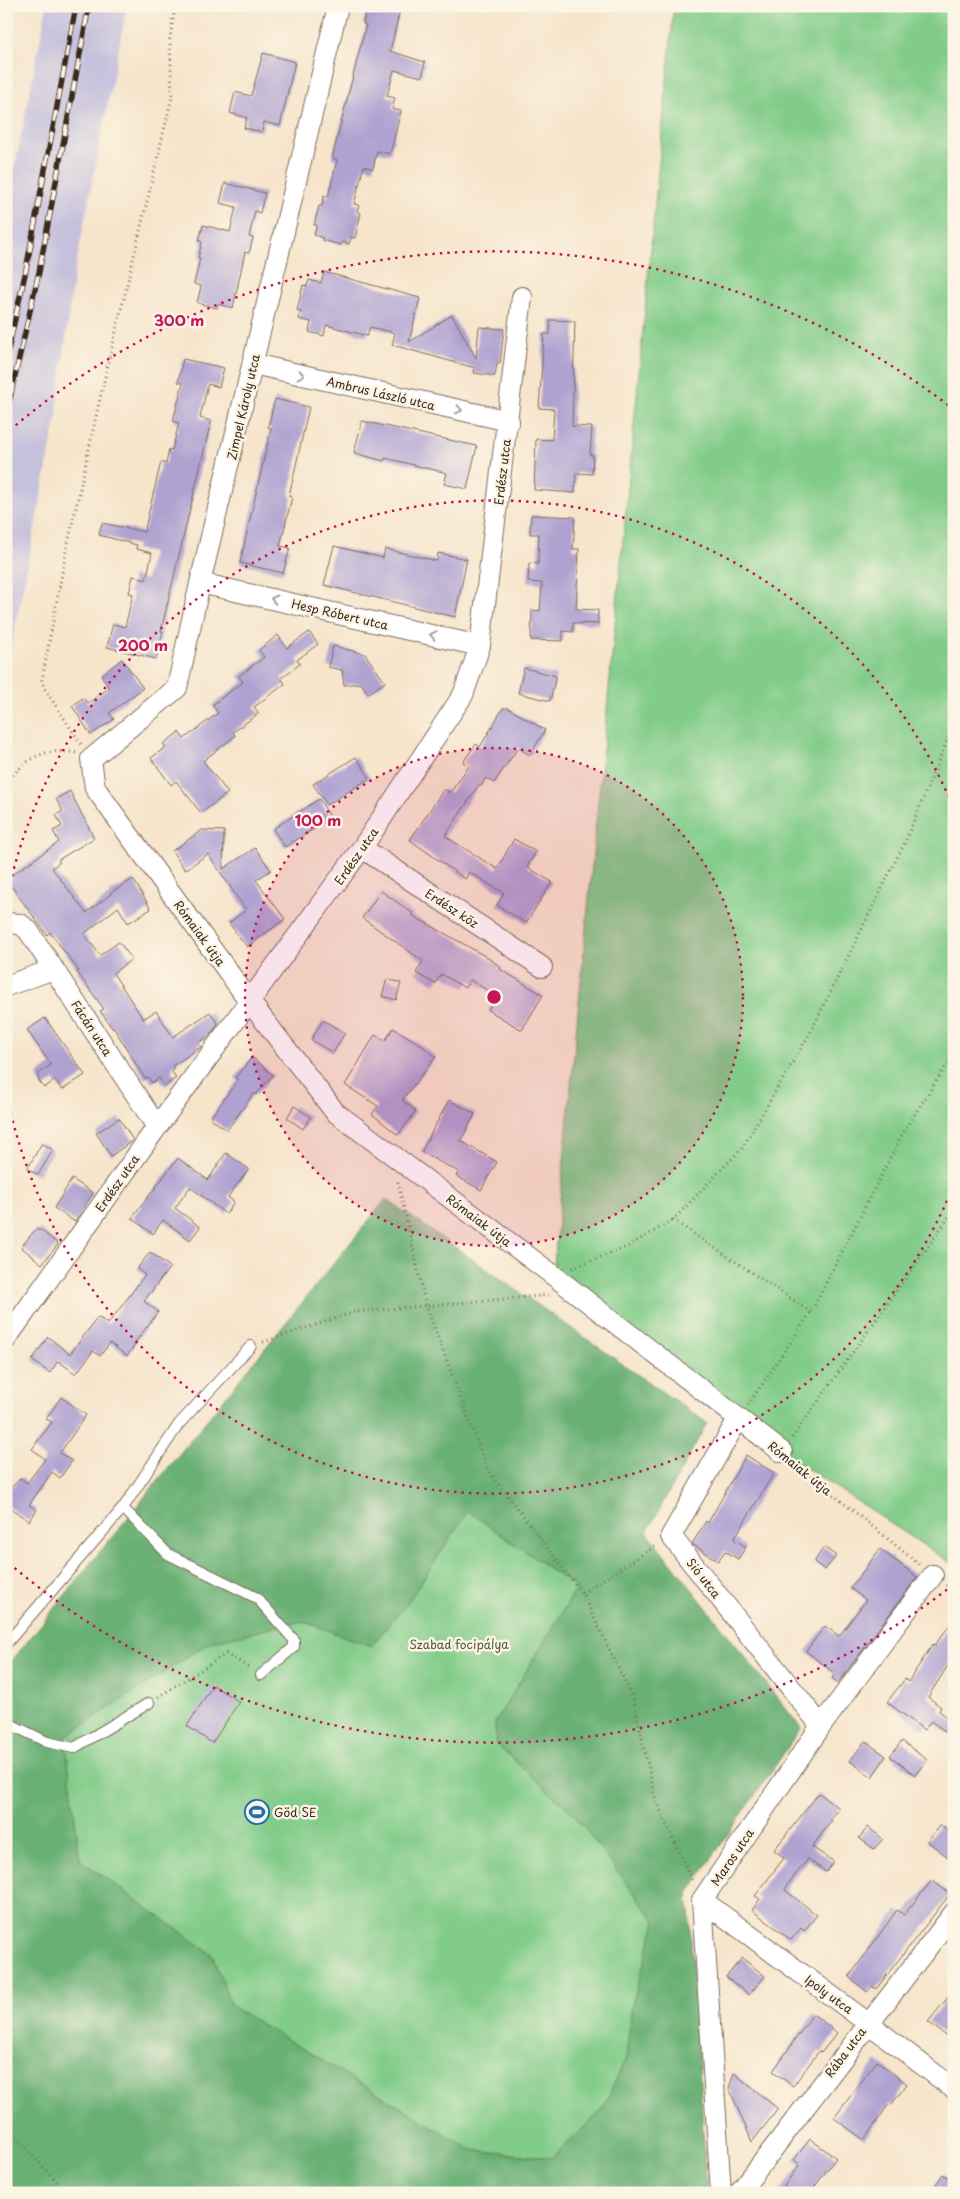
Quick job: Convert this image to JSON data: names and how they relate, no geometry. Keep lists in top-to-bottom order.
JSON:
{
  "streets": {
    "street": [
      "Ambrus László utca",
      "Zimpel Károly utca",
      "Erdész utca",
      "Hesp Róbert utca",
      "Erdész köz",
      "Rómaiak útja",
      "Fácán utca",
      "Sió utca",
      "Maros utca",
      "Ipoly utca",
      "Rába utca"
    ]
  },
  "crossings": [
    ["Ambrus László utca", "Zimpel Károly utca"],
    ["Ambrus László utca", "Erdész utca"],
    ["Zimpel Károly utca", "Hesp Róbert utca"],
    ["Zimpel Károly utca", "Rómaiak útja"],
    ["Erdész utca", "Hesp Róbert utca"],
    ["Erdész utca", "Erdész köz"],
    ["Erdész utca", "Rómaiak útja"],
    ["Erdész utca", "Fácán utca"],
    ["Rómaiak útja", "Maros utca"],
    ["Sió utca", "Maros utca"],
    ["Maros utca", "Ipoly utca"],
    ["Ipoly utca", "Rába utca"]
  ],
  "one_way": ["Ambrus László utca", "Hesp Róbert utca"],
  "parks": ["Szabad focipálya"],
  "places": {
    "sports": ["Göd SE"]
  },
  "rings": ["300 m", "200 m", "100 m"]
}
